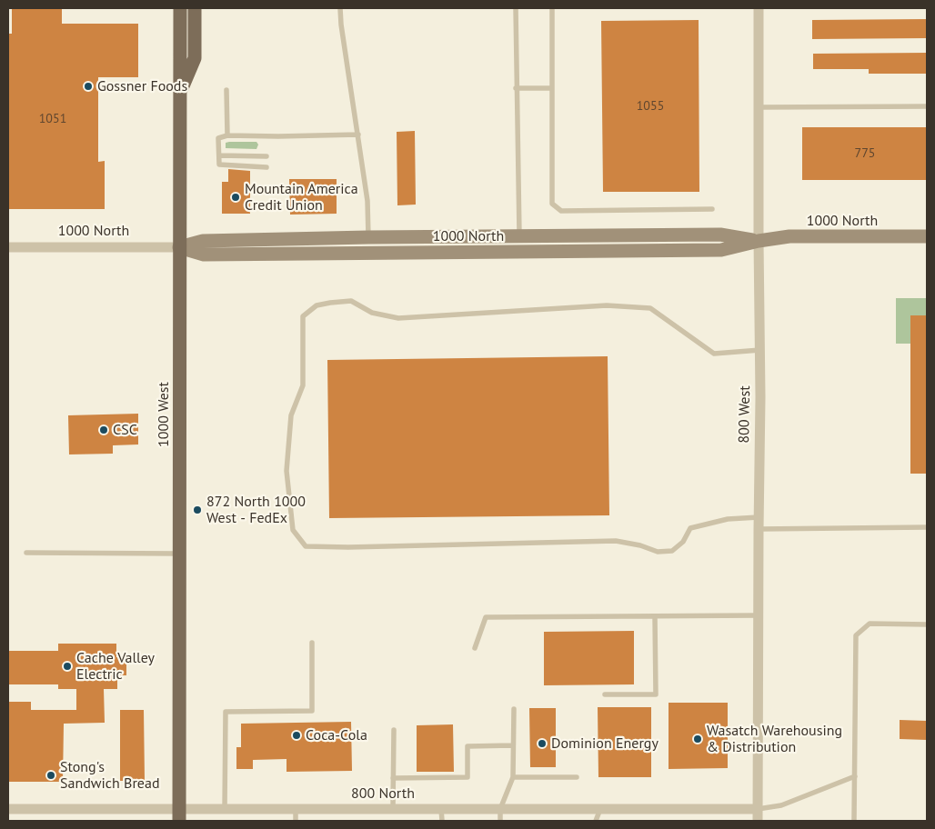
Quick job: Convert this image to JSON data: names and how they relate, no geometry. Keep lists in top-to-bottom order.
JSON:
{
  "streets": {
    "main road": ["1000 West"],
    "street": ["1000 North", "800 West", "800 North"]
  },
  "crossings": [
    ["1000 North", "1000 West"],
    ["1000 North", "800 West"],
    ["1000 West", "800 North"],
    ["800 West", "800 North"]
  ],
  "places": [
    "Gossner Foods",
    "Mountain America Credit Union",
    "CSC",
    "872 North 1000 West - FedEx",
    "Cache Valley Electric",
    "Coca-Cola",
    "Wasatch Warehousing & Distribution",
    "Dominion Energy",
    "Stong's Sandwich Bread"
  ],
  "house_numbers": ["1055", "1051", "775"]
}
